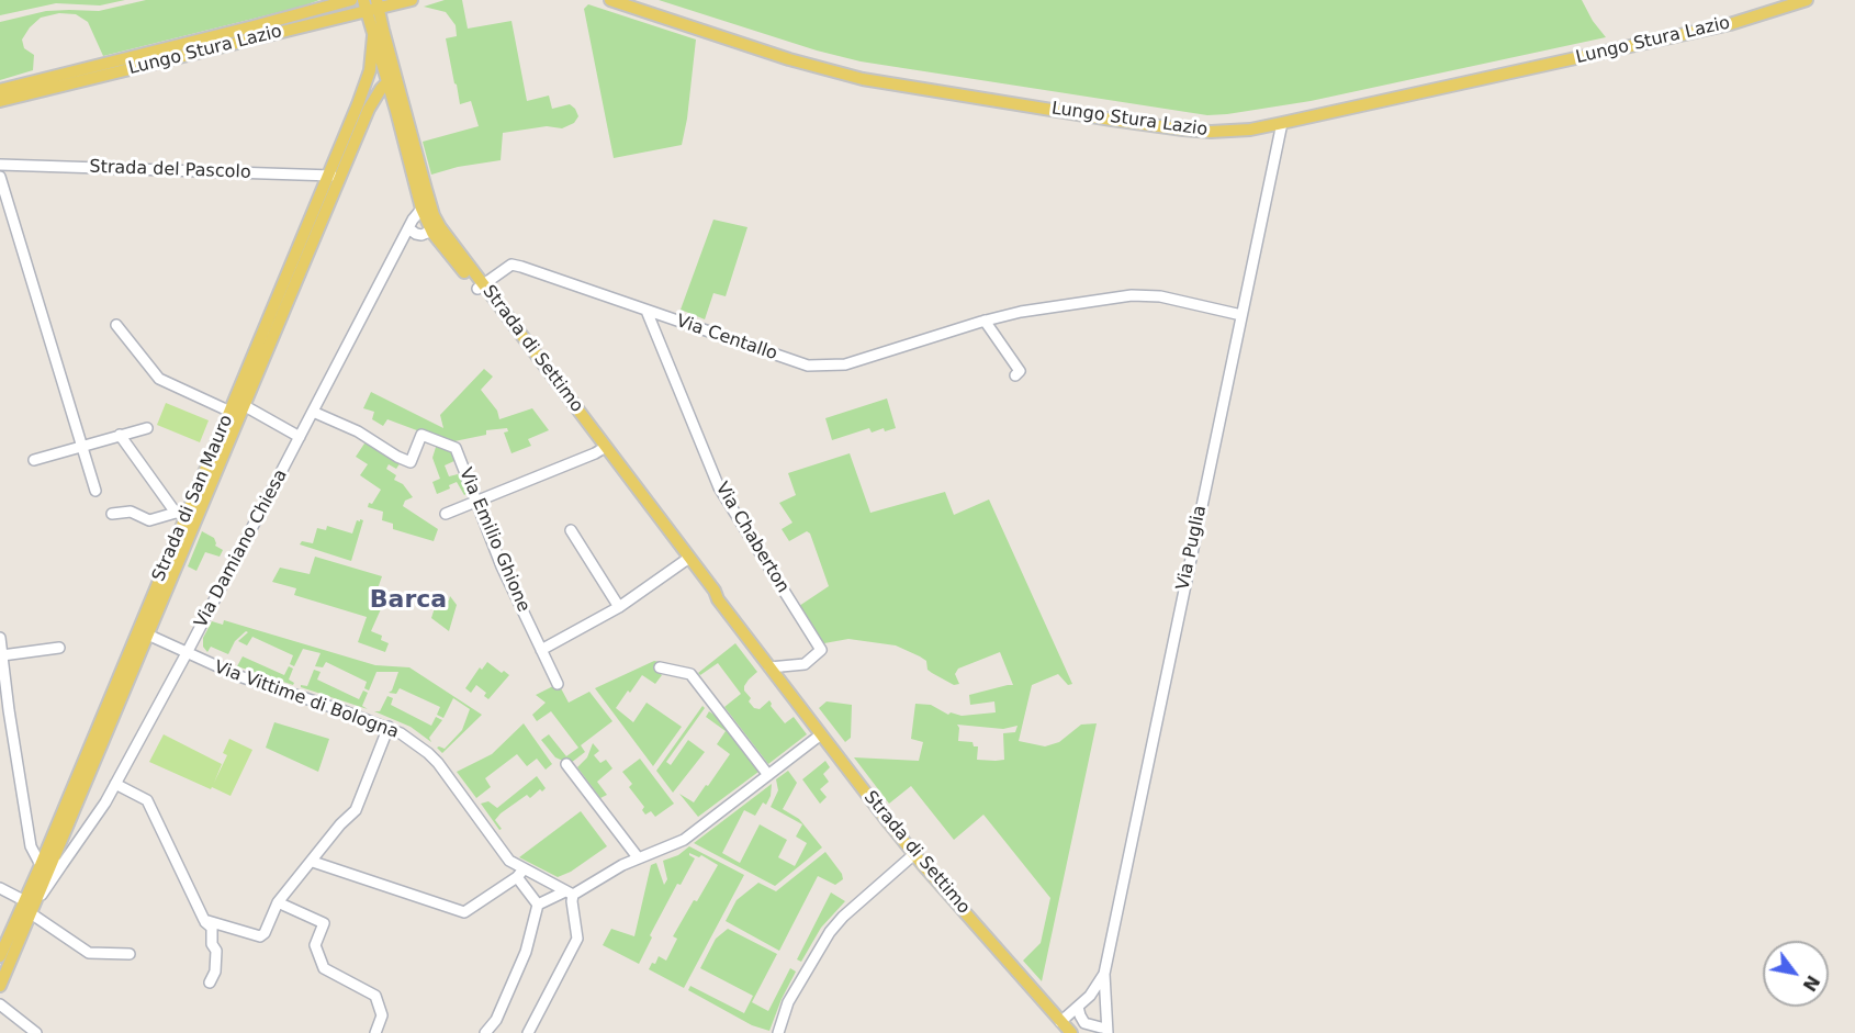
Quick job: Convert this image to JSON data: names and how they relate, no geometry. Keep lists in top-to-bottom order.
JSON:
{
  "streets": {
    "main road": ["Lungo Stura Lazio", "Strada di Settimo", "Strada di San Mauro"],
    "street": [
      "Strada del Pascolo",
      "Via Centallo",
      "Via Chaberton",
      "Via Emilio Ghione",
      "Via Puglia",
      "Via Damiano Chiesa",
      "Via Vittime di Bologna"
    ]
  },
  "crossings": [
    ["Lungo Stura Lazio", "Via Puglia"],
    ["Strada del Pascolo", "Strada di San Mauro"],
    ["Via Centallo", "Strada di Settimo"],
    ["Via Centallo", "Via Chaberton"],
    ["Via Centallo", "Via Puglia"],
    ["Strada di Settimo", "Strada di San Mauro"],
    ["Strada di Settimo", "Via Chaberton"],
    ["Strada di Settimo", "Via Puglia"],
    ["Strada di Settimo", "Via Damiano Chiesa"],
    ["Strada di San Mauro", "Via Damiano Chiesa"],
    ["Strada di San Mauro", "Via Vittime di Bologna"],
    ["Via Emilio Ghione", "Via Damiano Chiesa"],
    ["Via Damiano Chiesa", "Via Vittime di Bologna"]
  ],
  "districts": ["Barca"],
  "north": "bottom right"
}
